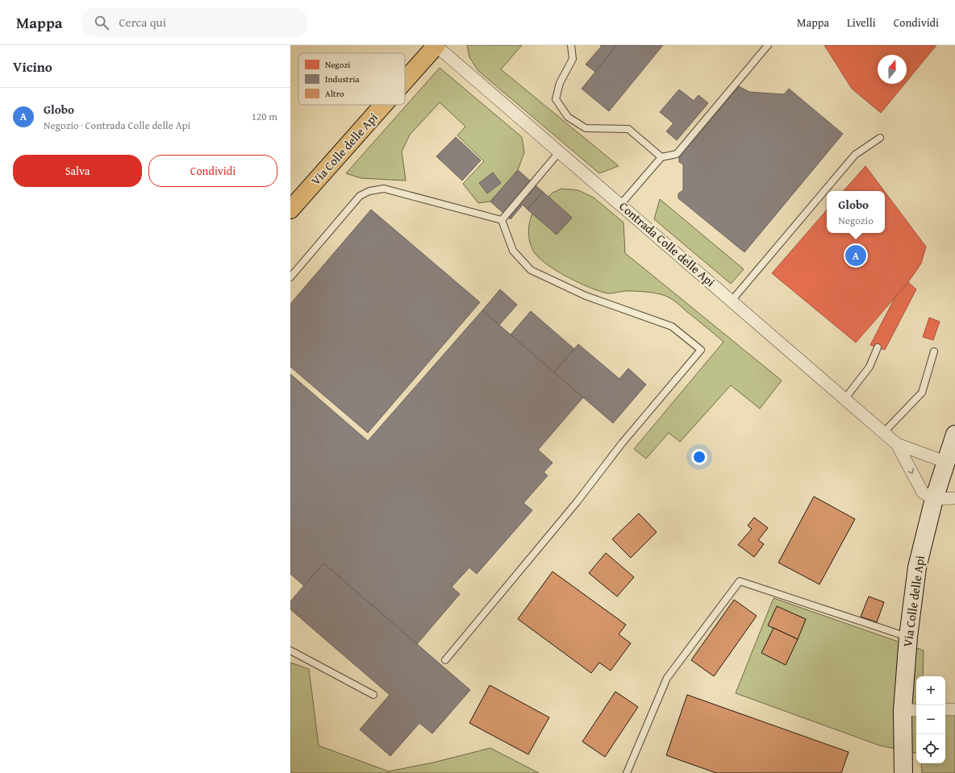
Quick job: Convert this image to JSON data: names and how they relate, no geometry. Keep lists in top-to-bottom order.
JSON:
{
  "streets": {
    "main road": ["Via Colle delle Api"],
    "street": ["Contrada Colle delle Api"]
  },
  "crossings": [
    ["Via Colle delle Api", "Contrada Colle delle Api"]
  ],
  "legend": ["Negozi", "Industria", "Altro"],
  "north": "top",
  "page": {
    "header": "Mappa",
    "search": "Cerca qui",
    "nav": ["Mappa", "Livelli", "Condividi"],
    "heading": "Vicino",
    "list": [
      {
        "mark": "A",
        "name": "Globo",
        "note": "Negozio · Contrada Colle delle Api",
        "value": "120 m"
      }
    ],
    "buttons": ["Salva", "Condividi"],
    "popup": ["Globo", "Negozio"],
    "pins": "A",
    "map_buttons": ["+", "−"]
  }
}
